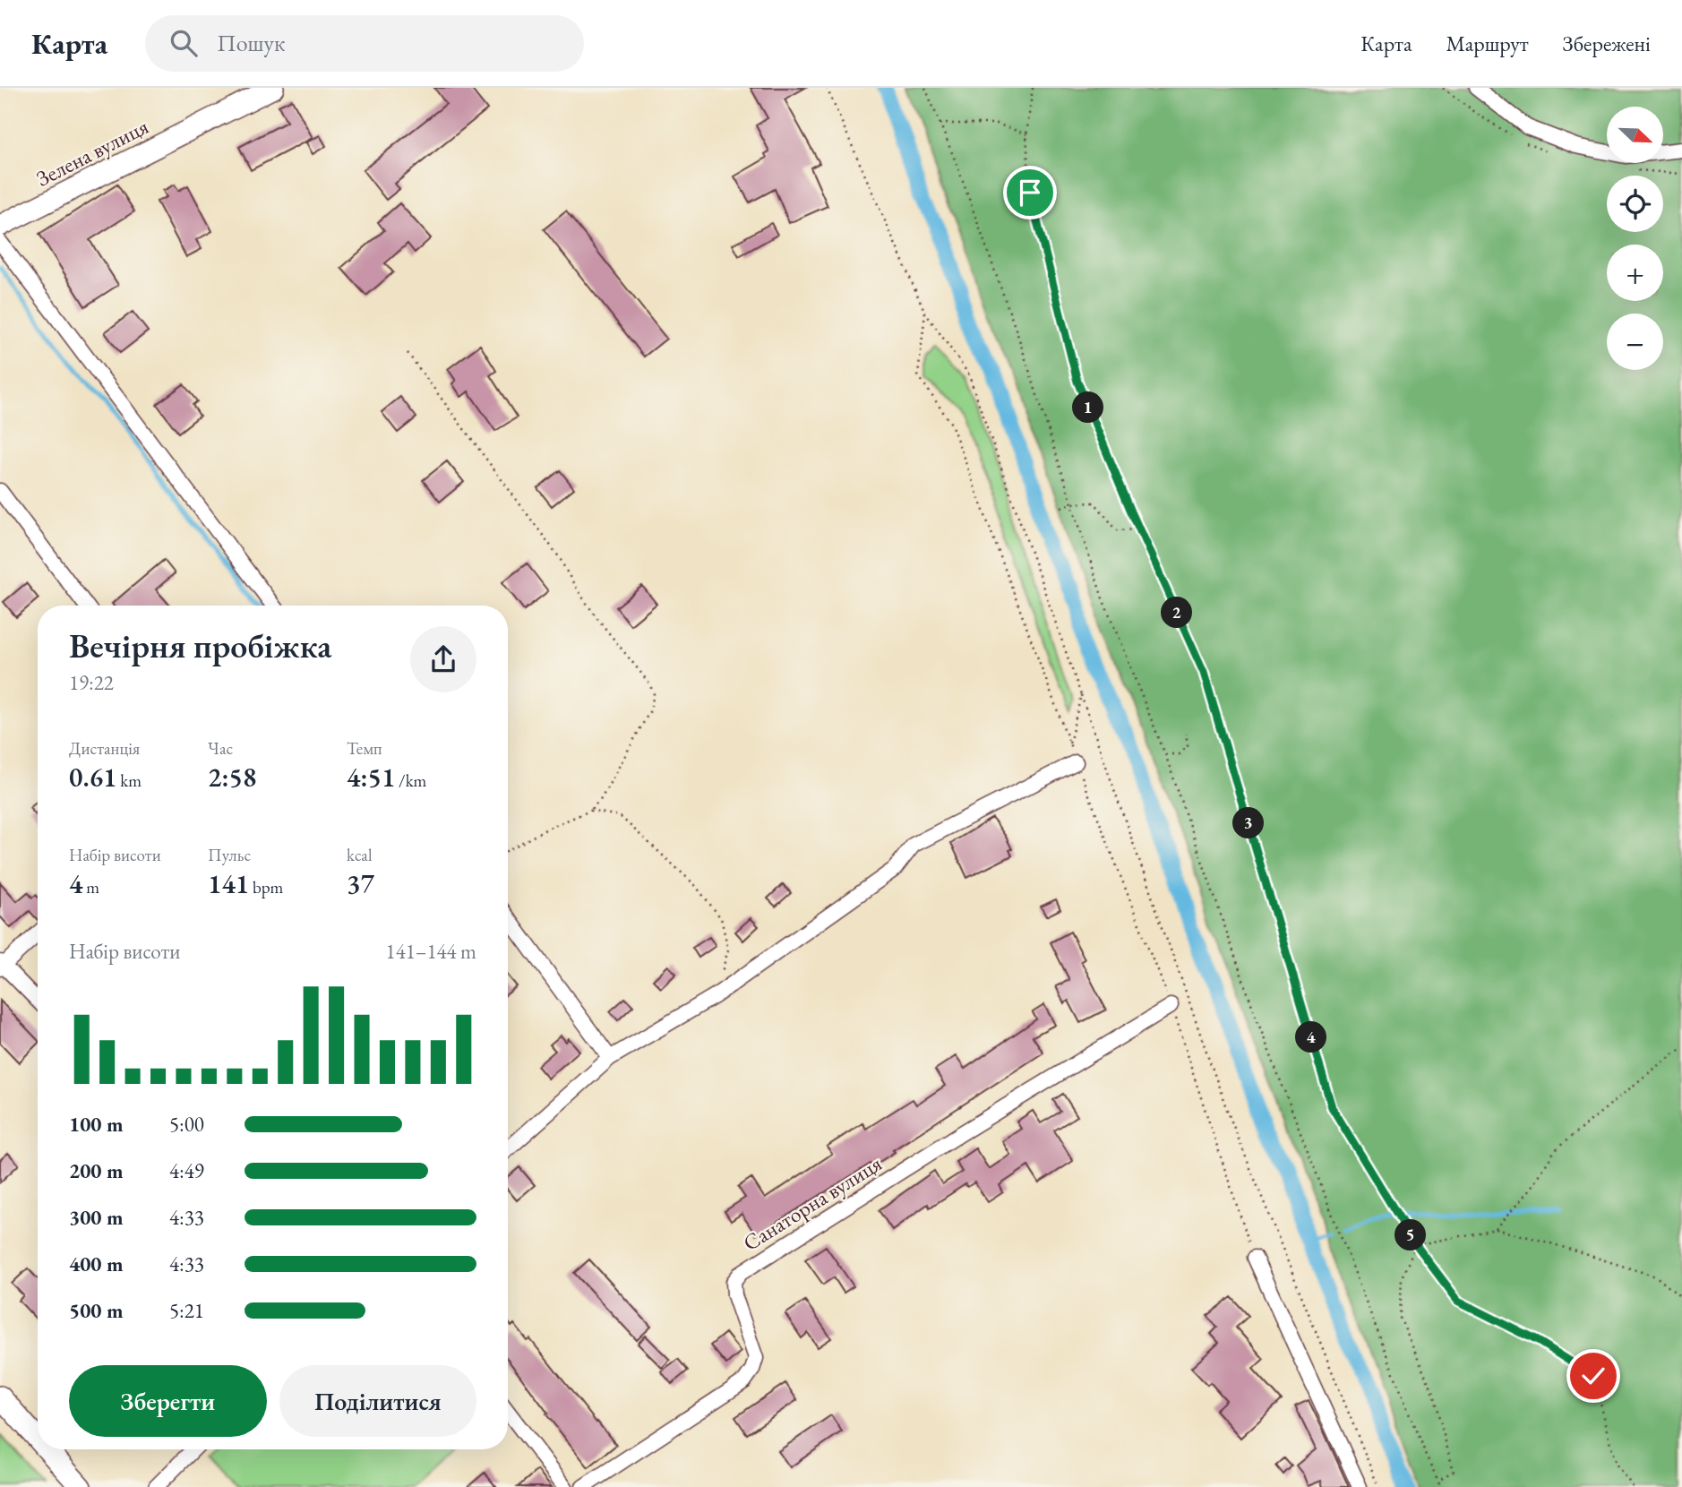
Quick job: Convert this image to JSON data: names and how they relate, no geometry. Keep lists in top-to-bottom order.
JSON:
{
  "streets": {
    "street": ["Зелена вулиця", "Санаторна вулиця"]
  },
  "north": "bottom right",
  "page": {
    "header": "Карта",
    "search": "Пошук",
    "nav": ["Карта", "Маршрут", "Збережені"],
    "map_buttons": ["+", "−"],
    "pins": [
      "1",
      "2",
      "3",
      "4",
      "5"
    ],
    "heading": ["Вечірня пробіжка", "19:22"],
    "stats": [
      ["Дистанція", "0.61 km"],
      ["Час", "2:58"],
      ["Темп", "4:51 /km"],
      ["Набір висоти", "4 m"],
      ["Пульс", "141 bpm"],
      ["kcal", "37"]
    ],
    "chart": ["Набір висоти", "141–144 m"],
    "list": [
      {
        "name": "100 m",
        "note": "5:00"
      },
      {
        "name": "200 m",
        "note": "4:49"
      },
      {
        "name": "300 m",
        "note": "4:33"
      },
      {
        "name": "400 m",
        "note": "4:33"
      },
      {
        "name": "500 m",
        "note": "5:21"
      }
    ],
    "buttons": ["Зберегти", "Поділитися"]
  }
}
